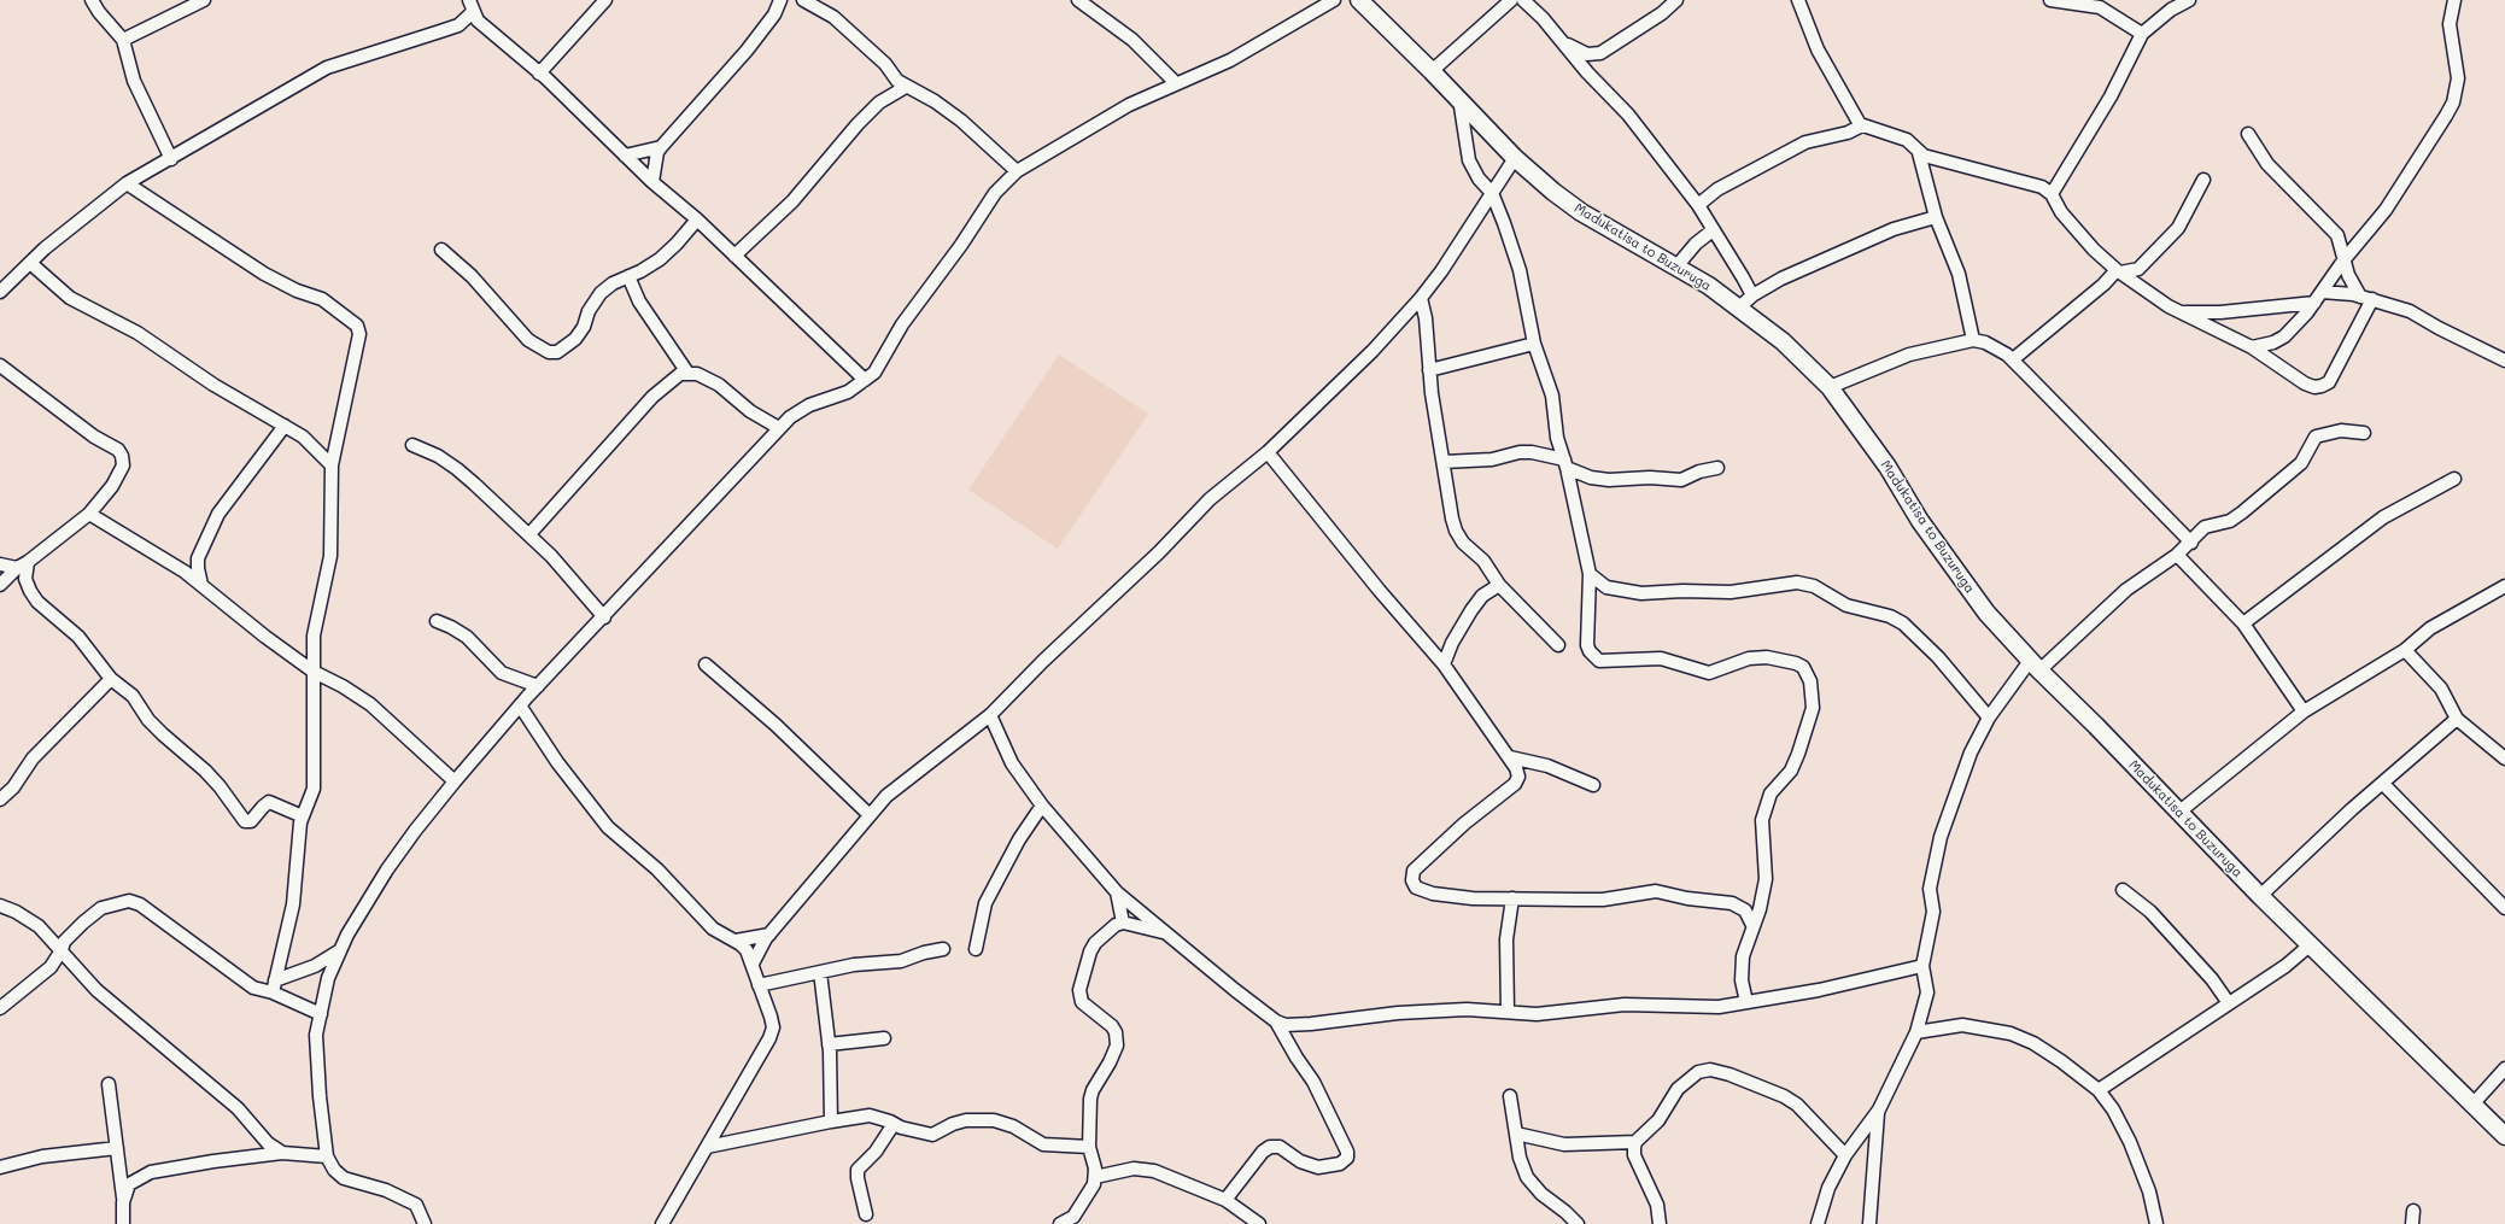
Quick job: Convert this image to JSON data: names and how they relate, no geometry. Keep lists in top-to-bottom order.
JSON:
{
  "streets": {
    "main road": ["Madukatisa to Buzuruga"]
  }
}
